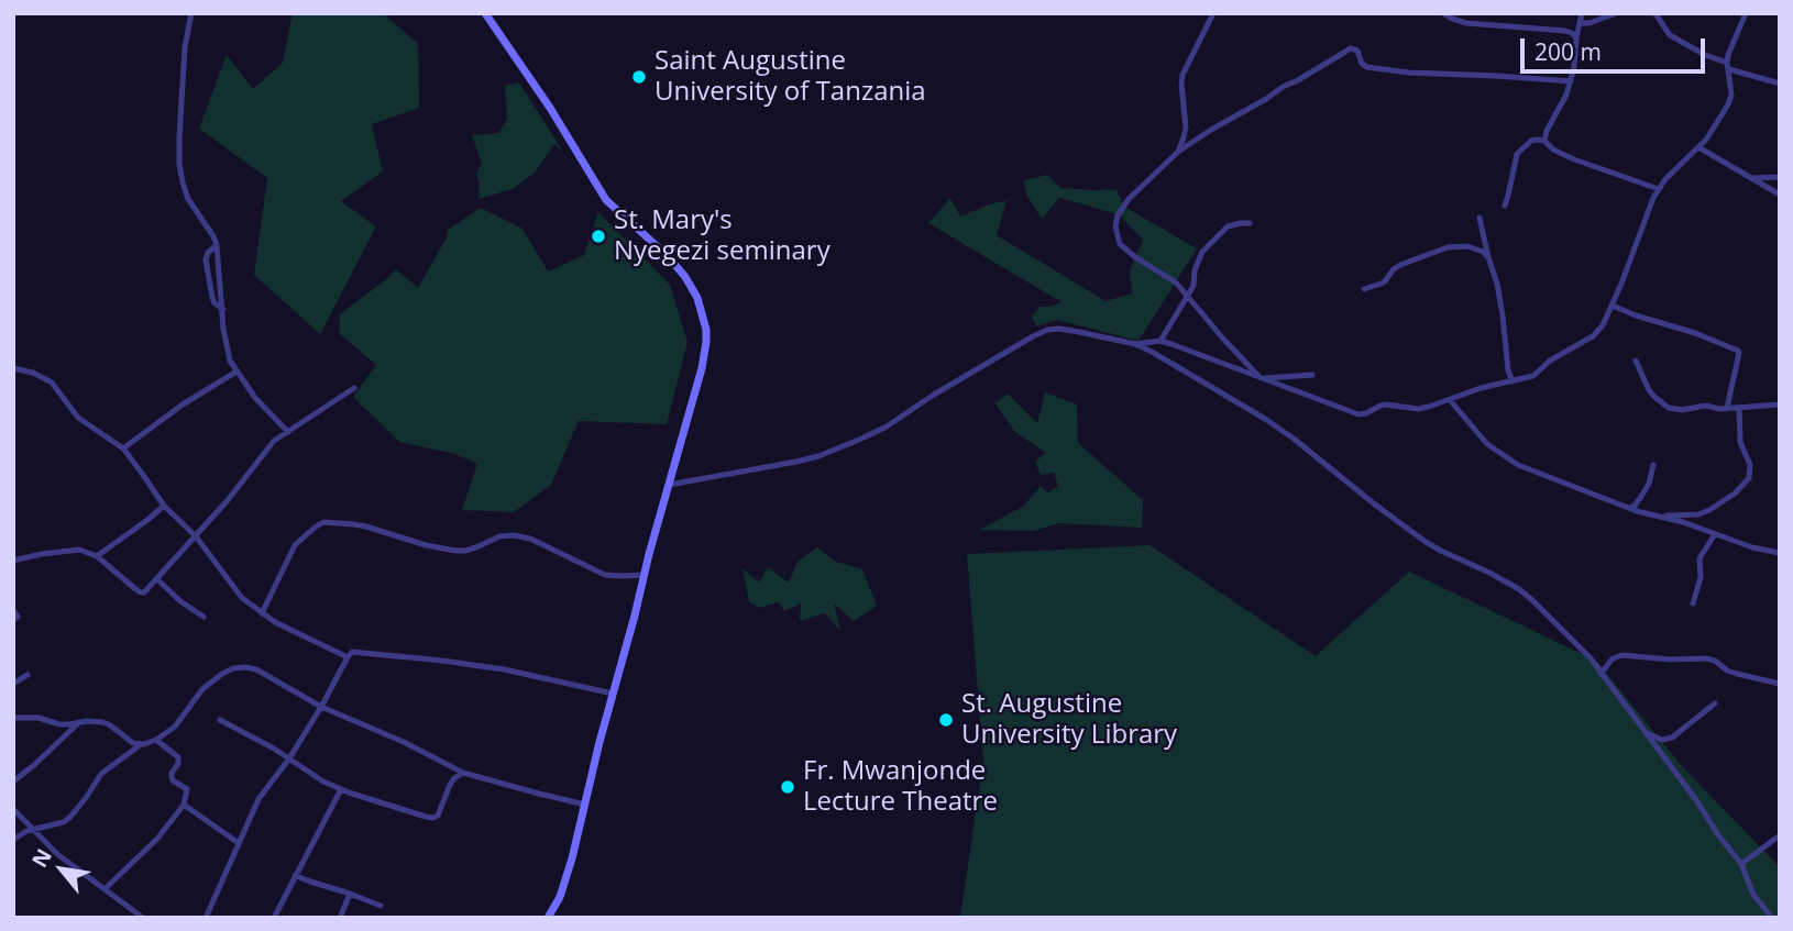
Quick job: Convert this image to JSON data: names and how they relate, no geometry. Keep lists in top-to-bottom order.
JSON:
{
  "places": [
    "Saint Augustine University of Tanzania",
    "St. Mary's Nyegezi seminary",
    "St. Augustine University Library",
    "Fr. Mwanjonde Lecture Theatre"
  ],
  "scale_bar": "200 m",
  "north": "top left"
}
